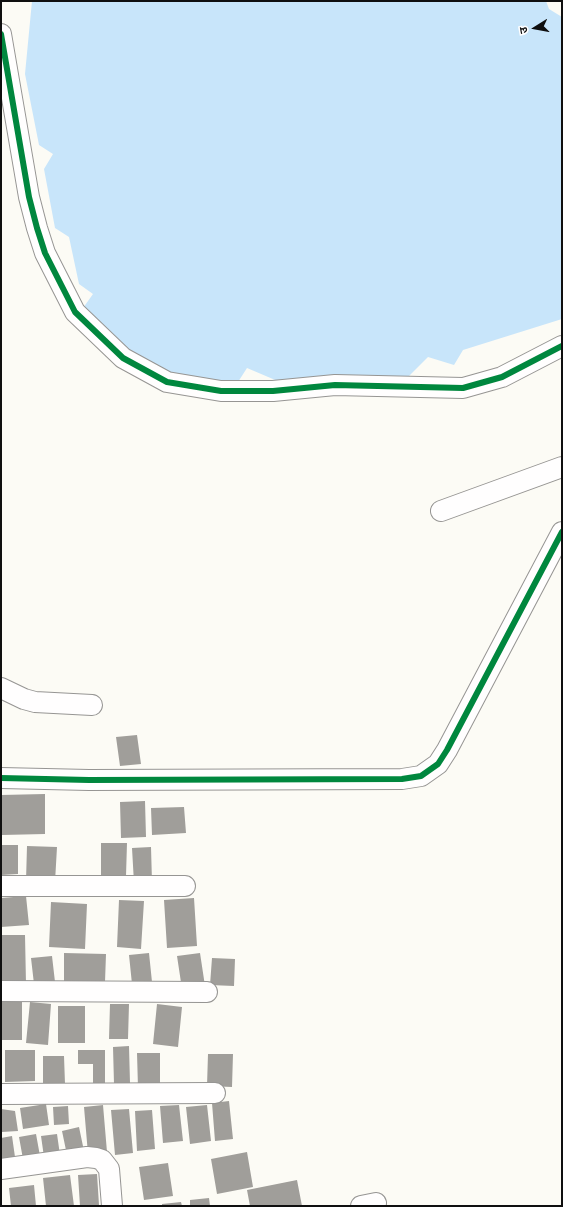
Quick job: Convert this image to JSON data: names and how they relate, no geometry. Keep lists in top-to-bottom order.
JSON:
{
  "north": "left"
}
